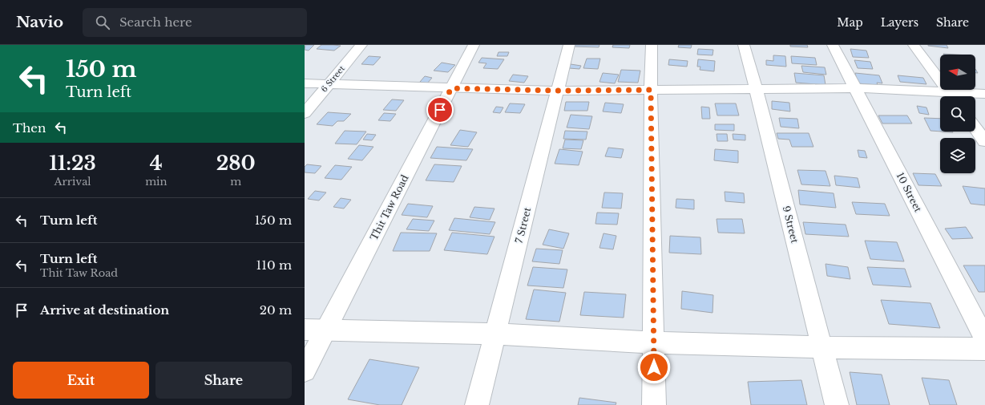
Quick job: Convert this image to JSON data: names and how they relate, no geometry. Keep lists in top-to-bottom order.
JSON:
{
  "streets": {
    "street": [
      "6 Street",
      "10 Street",
      "Thit Taw Road",
      "9 Street",
      "7 Street"
    ]
  },
  "north": "left",
  "page": {
    "header": "Navio",
    "search": "Search here",
    "nav": ["Map", "Layers", "Share"],
    "turn": ["150 m", "Turn left"],
    "then": "Then",
    "eta": [
      "11:23",
      "Arrival",
      "4",
      "min",
      "280",
      "m"
    ],
    "list": [
      {
        "name": "Turn left",
        "value": "150 m"
      },
      {
        "name": "Turn left",
        "note": "Thit Taw Road",
        "value": "110 m"
      },
      {
        "name": "Arrive at destination",
        "value": "20 m"
      }
    ],
    "buttons": ["Exit", "Share"]
  }
}
